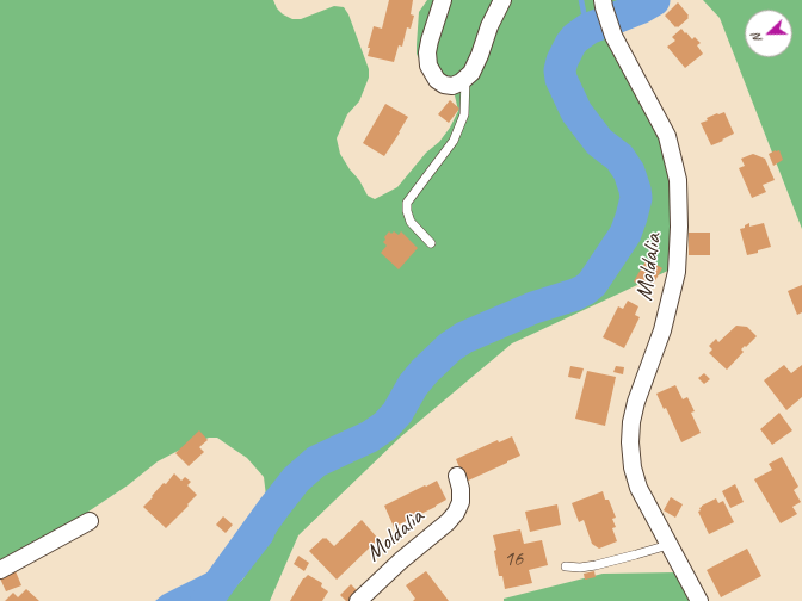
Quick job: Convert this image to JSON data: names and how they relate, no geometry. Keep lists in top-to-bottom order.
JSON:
{
  "streets": {
    "street": ["Moldalia"]
  },
  "house_numbers": ["16"],
  "north": "left"
}
